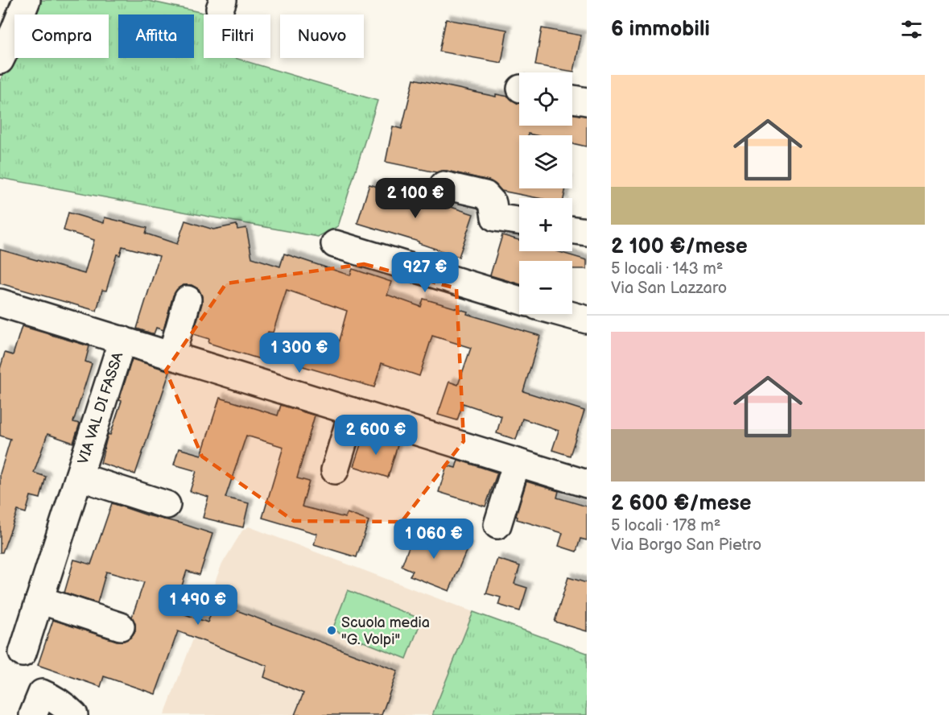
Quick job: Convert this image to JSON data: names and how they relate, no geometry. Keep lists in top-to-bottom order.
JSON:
{
  "streets": {
    "street": ["VIA VAL DI FASSA"]
  },
  "places": ["Scuola media \"G. Volpi\""],
  "page": {
    "heading": "6 immobili",
    "chip": [
      "Compra",
      "Affitta",
      "Filtri",
      "Nuovo"
    ],
    "list": [
      {
        "name": "2 100 €/mese",
        "note": "5 locali · 143 m² · Via San Lazzaro"
      },
      {
        "name": "2 600 €/mese",
        "note": "5 locali · 178 m² · Via Borgo San Pietro"
      }
    ],
    "map_buttons": ["+", "−"],
    "price": [
      "2 100 €",
      "927 €",
      "1 300 €",
      "2 600 €",
      "1 060 €",
      "1 490 €"
    ]
  }
}
